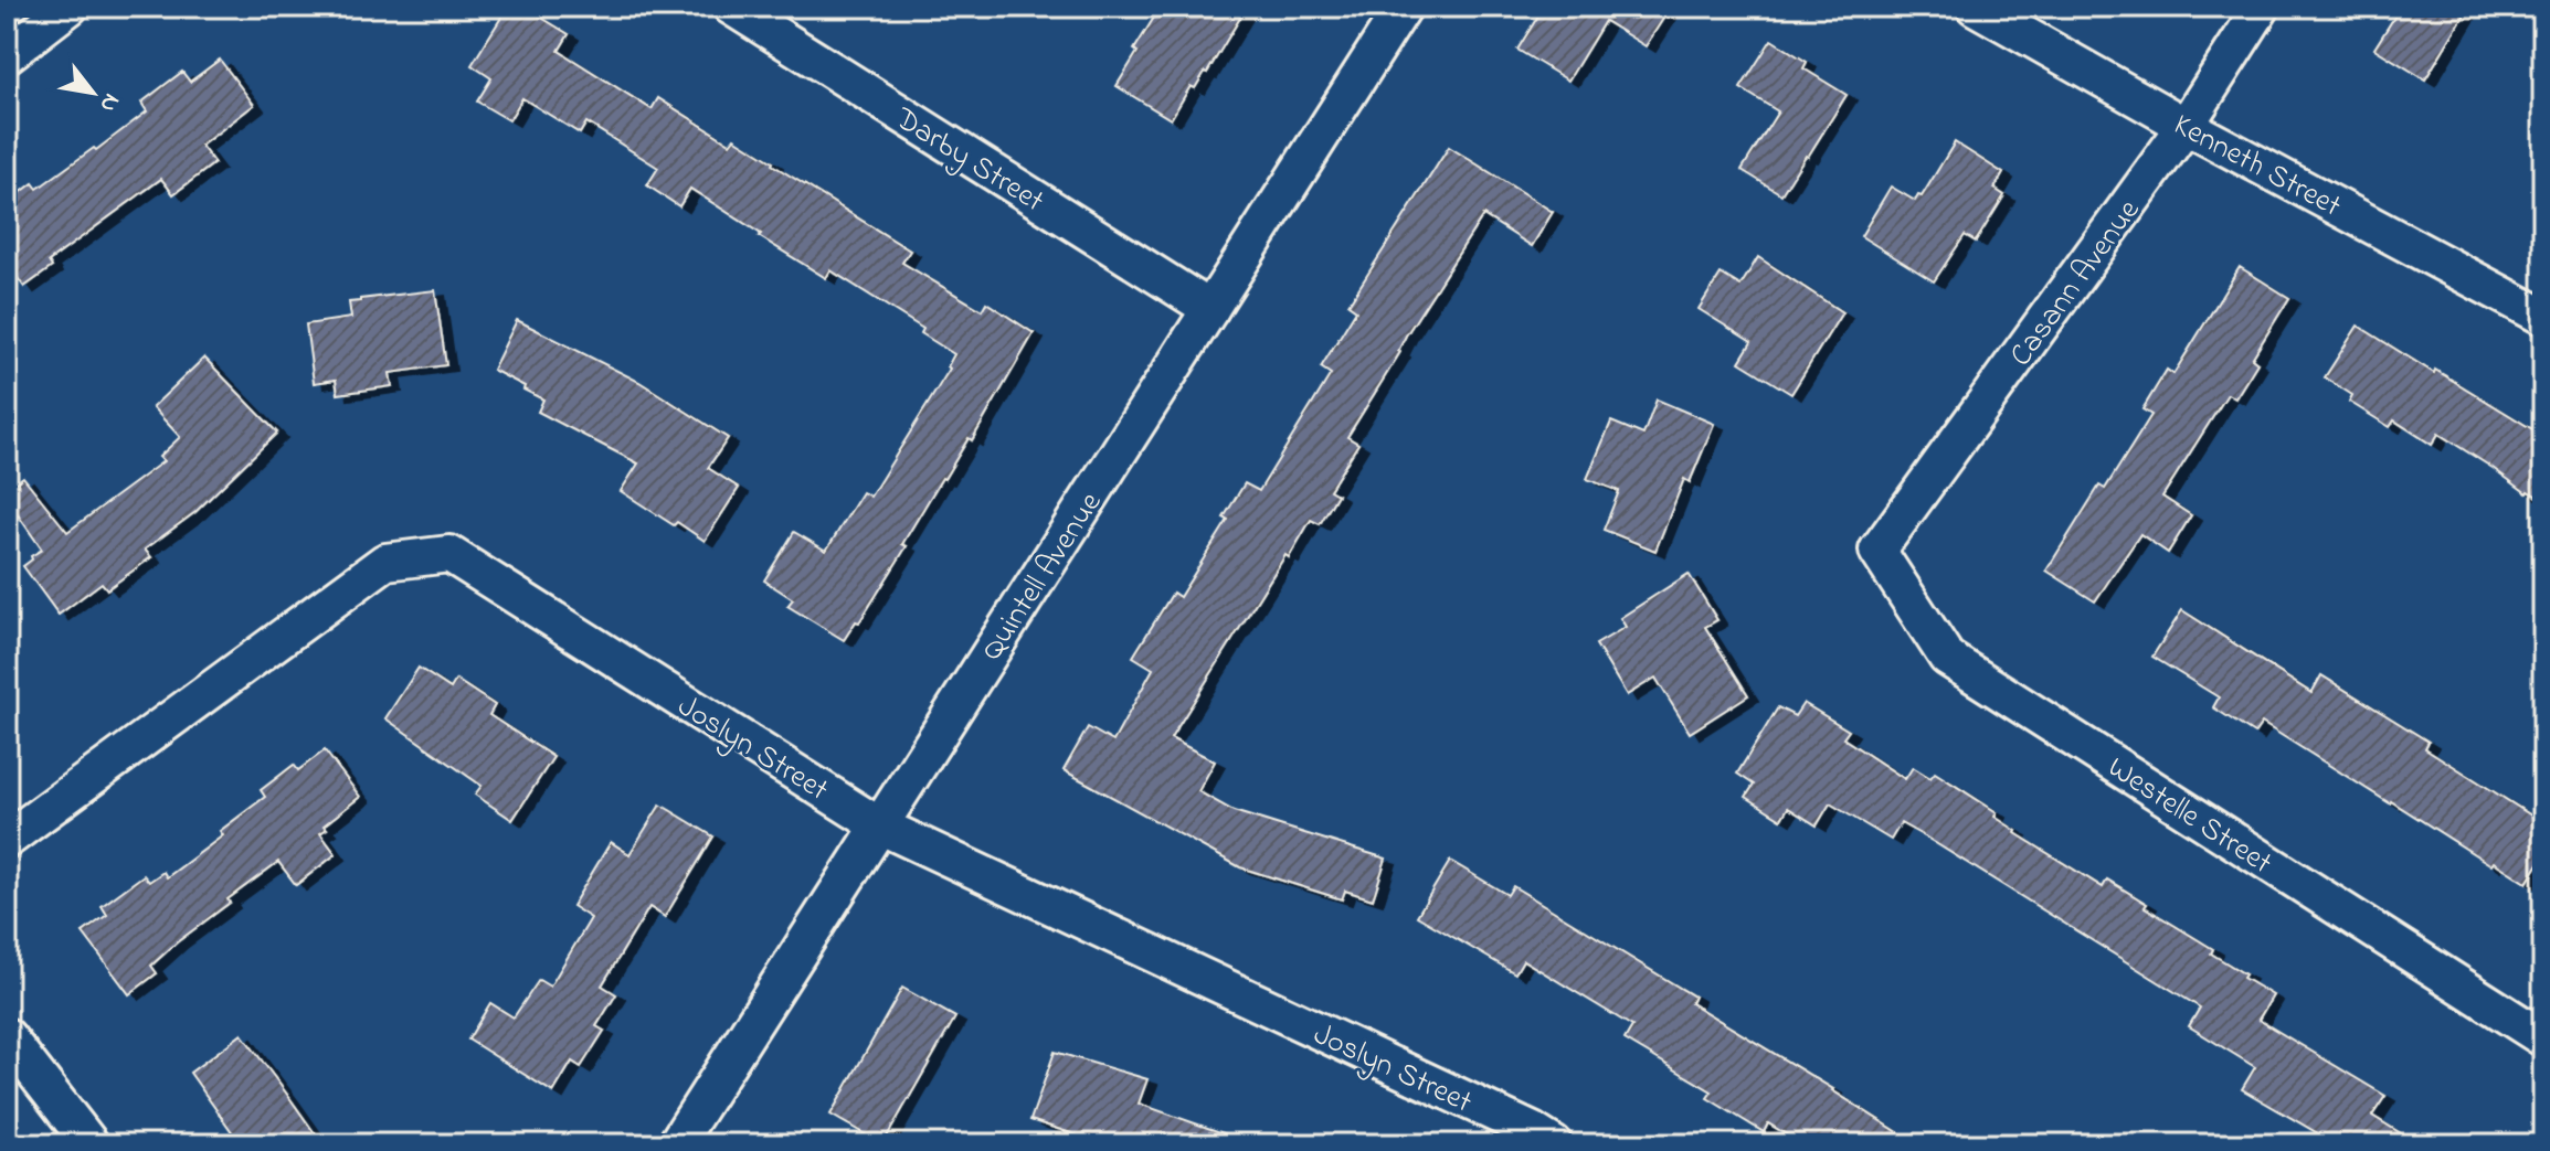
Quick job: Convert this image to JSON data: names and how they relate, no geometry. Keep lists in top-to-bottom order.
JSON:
{
  "streets": {
    "street": [
      "Darby Street",
      "Kenneth Street",
      "Casann Avenue",
      "Quintell Avenue",
      "Joslyn Street",
      "Westelle Street"
    ]
  },
  "crossings": [
    ["Darby Street", "Quintell Avenue"],
    ["Kenneth Street", "Casann Avenue"],
    ["Casann Avenue", "Westelle Street"],
    ["Quintell Avenue", "Joslyn Street"]
  ],
  "north": "bottom right"
}
